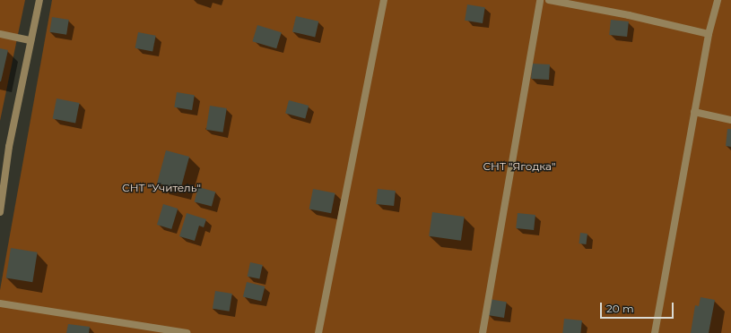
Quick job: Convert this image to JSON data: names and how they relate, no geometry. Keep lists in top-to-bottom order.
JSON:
{
  "parks": ["СНТ \"Ягодка\"", "СНТ \"Учитель\""],
  "scale_bar": "20 m"
}
